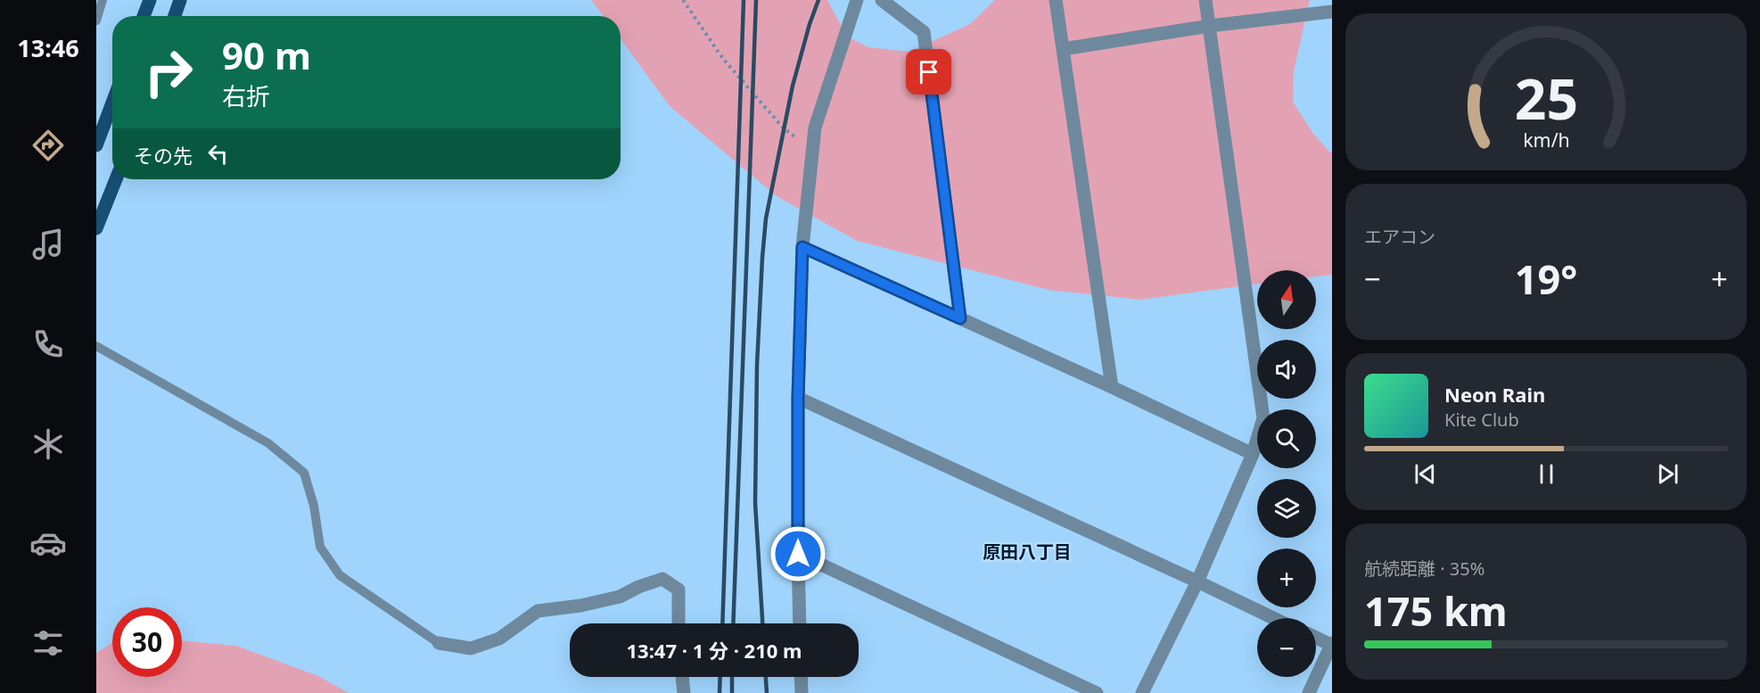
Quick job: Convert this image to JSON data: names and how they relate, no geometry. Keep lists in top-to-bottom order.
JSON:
{
  "districts": ["原田八丁目"],
  "north": "top",
  "page": {
    "tabs": "13:46",
    "turn": ["90 m", "右折"],
    "then": "その先",
    "tile": [
      "エアコン",
      ["航続距離 · 35%", "175 km"]
    ],
    "heat": ["−", "19°", "+"],
    "map_buttons": ["+", "−"],
    "song": ["Neon Rain", "Kite Club"],
    "limit": "30",
    "trip": "13:47 · 1 分 · 210 m",
    "gauge": ["25", "km/h"]
  }
}
